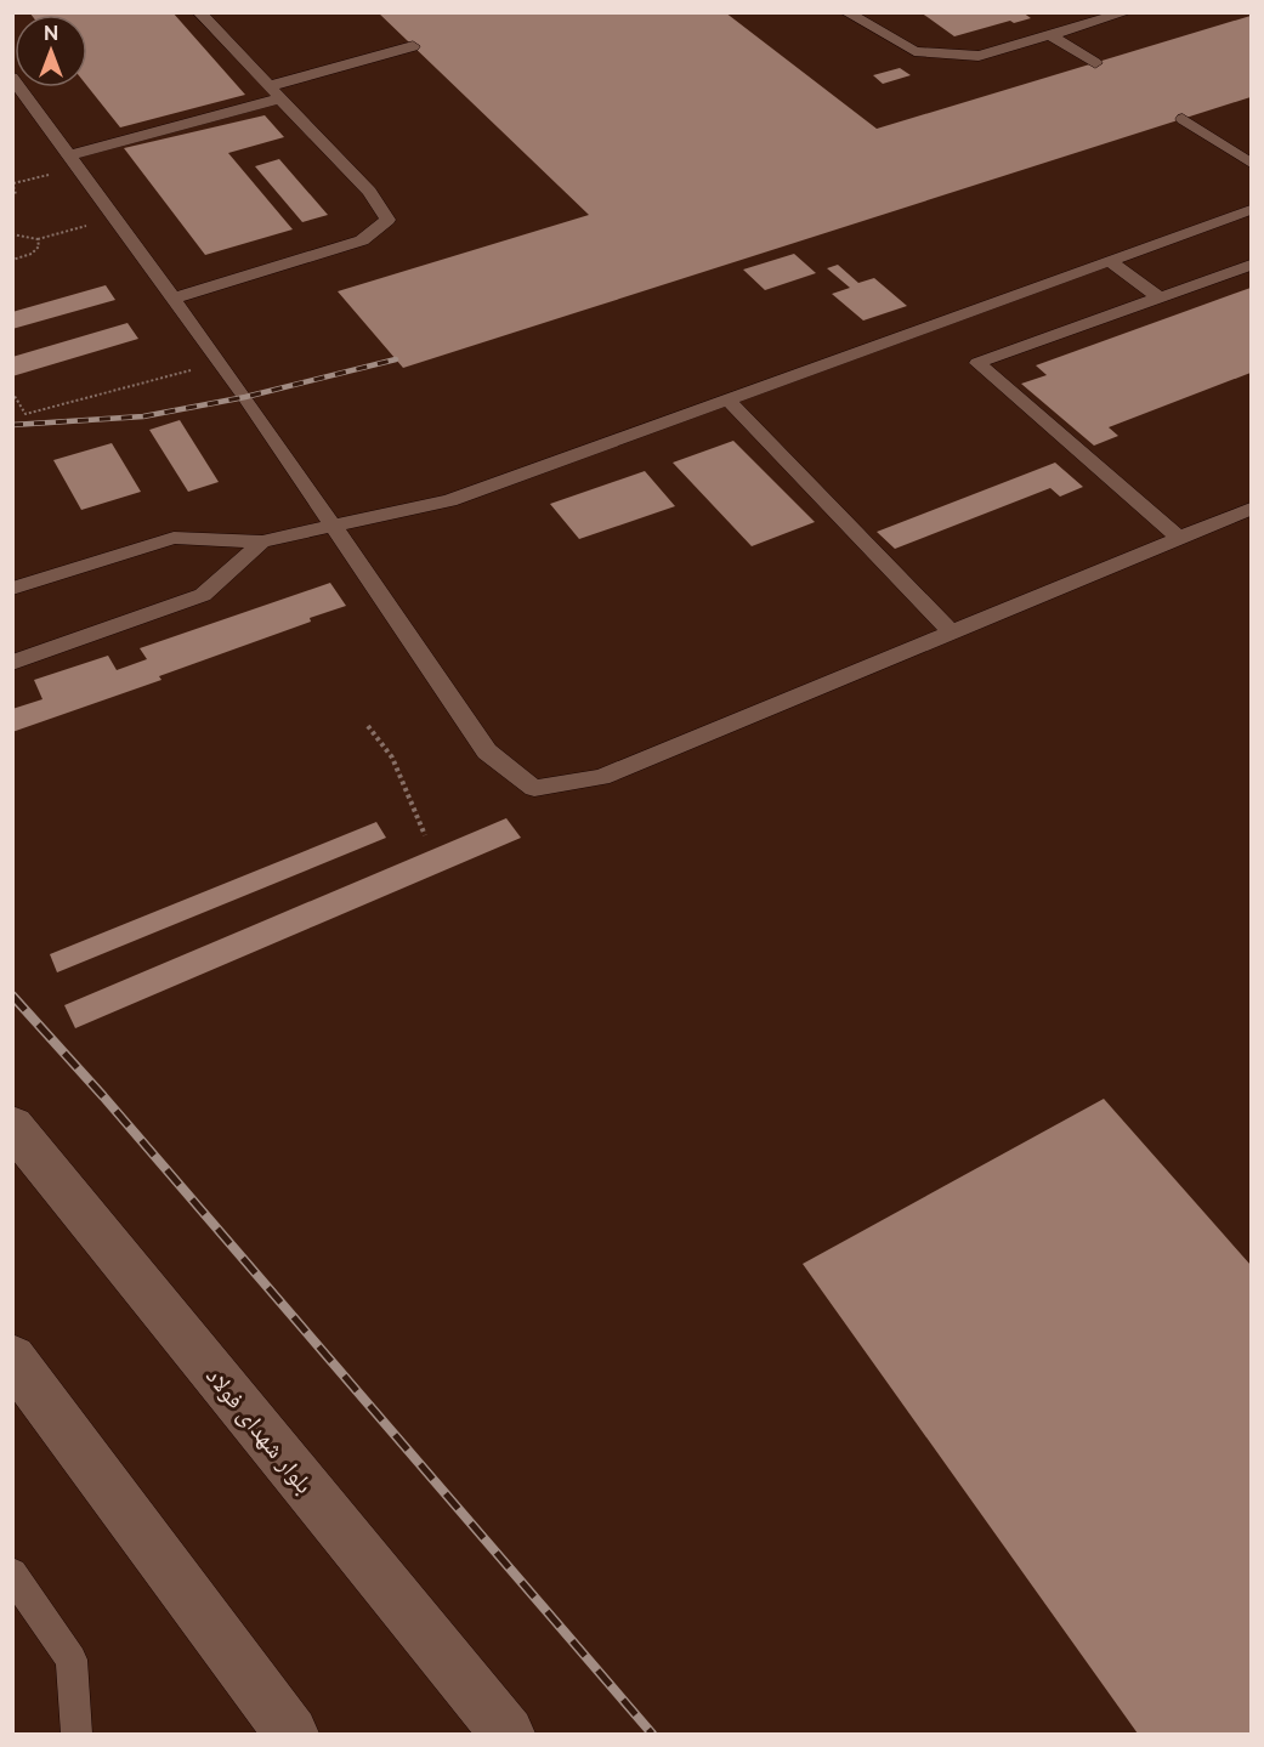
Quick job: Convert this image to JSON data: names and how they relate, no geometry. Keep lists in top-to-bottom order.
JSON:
{
  "streets": {
    "street": ["بلوار شهدای فولاد"]
  },
  "north": "top"
}
